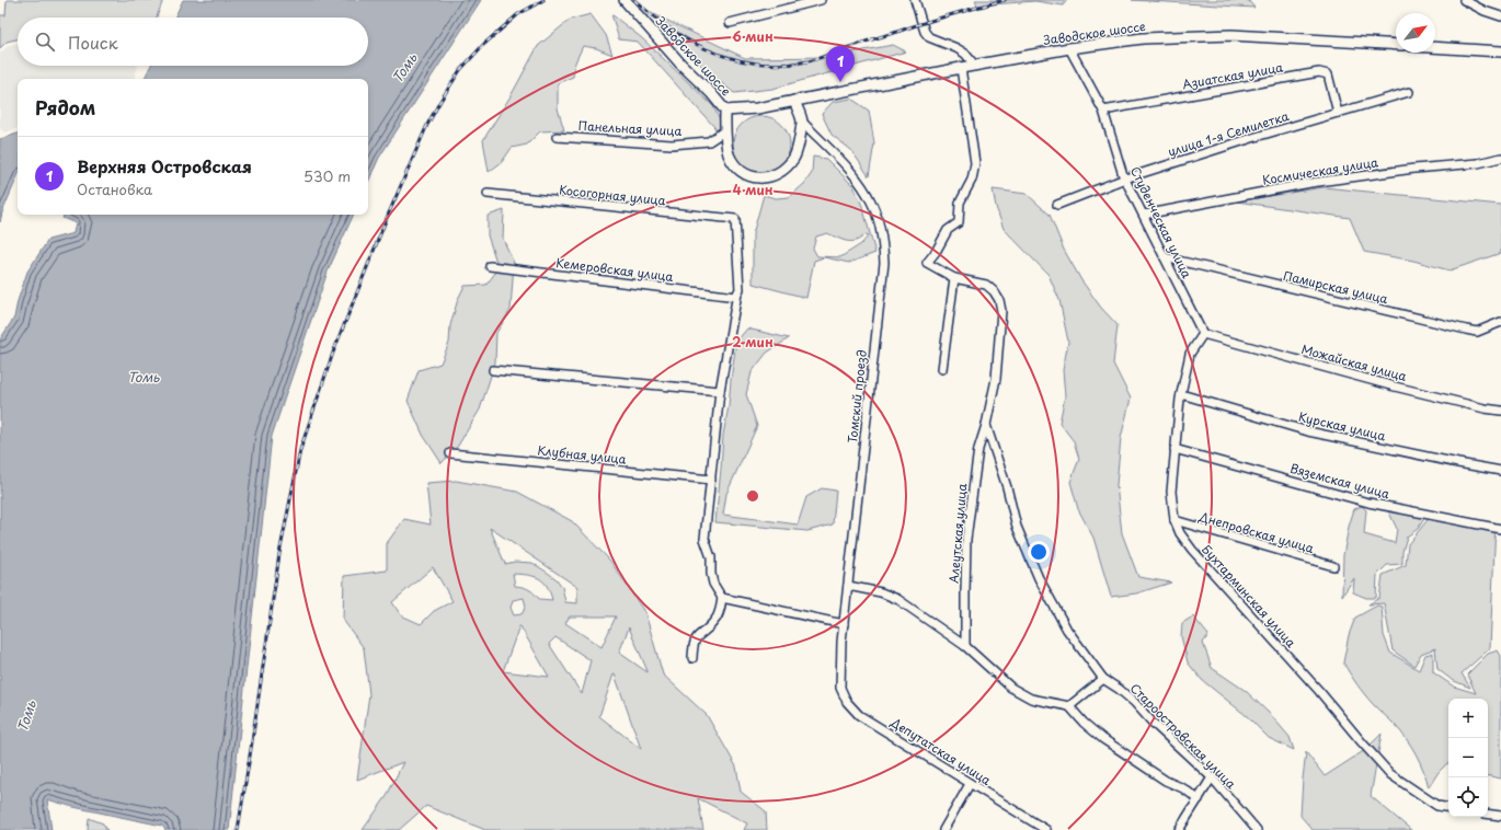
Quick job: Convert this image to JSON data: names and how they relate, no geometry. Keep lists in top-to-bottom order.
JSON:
{
  "streets": {
    "main road": ["Заводское шоссе"],
    "street": [
      "Азиатская улица",
      "Панельная улица",
      "улица 1-я Семилетка",
      "Космическая улица",
      "Косогорная улица",
      "Студенческая улица",
      "Кемеровская улица",
      "Памирская улица",
      "Можайская улица",
      "Томский проезд",
      "Курская улица",
      "Клубная улица",
      "Вяземская улица",
      "Днепровская улица",
      "Алеутская улица",
      "Бухтарминская улица",
      "Староостровская улица",
      "Депутатская улица"
    ]
  },
  "crossings": [
    ["Заводское шоссе", "Панельная улица"],
    ["Заводское шоссе", "Студенческая улица"],
    ["Заводское шоссе", "Томский проезд"],
    ["Азиатская улица", "улица 1-я Семилетка"],
    ["Азиатская улица", "Студенческая улица"],
    ["Панельная улица", "Томский проезд"],
    ["улица 1-я Семилетка", "Студенческая улица"],
    ["Космическая улица", "Студенческая улица"],
    ["Косогорная улица", "Кемеровская улица"],
    ["Студенческая улица", "Памирская улица"],
    ["Студенческая улица", "Можайская улица"],
    ["Студенческая улица", "Бухтарминская улица"],
    ["Можайская улица", "Бухтарминская улица"],
    ["Томский проезд", "Депутатская улица"],
    ["Курская улица", "Бухтарминская улица"],
    ["Вяземская улица", "Бухтарминская улица"],
    ["Днепровская улица", "Бухтарминская улица"],
    ["Алеутская улица", "Староостровская улица"]
  ],
  "water": ["Томь"],
  "north": "top right",
  "page": {
    "search": "Поиск",
    "pins": "1",
    "heading": "Рядом",
    "list": [
      {
        "mark": "1",
        "name": "Верхняя Островская",
        "note": "Остановка",
        "value": "530 m"
      }
    ],
    "map_buttons": ["+", "−"]
  },
  "rings": ["6 мин", "4 мин", "2 мин"]
}
